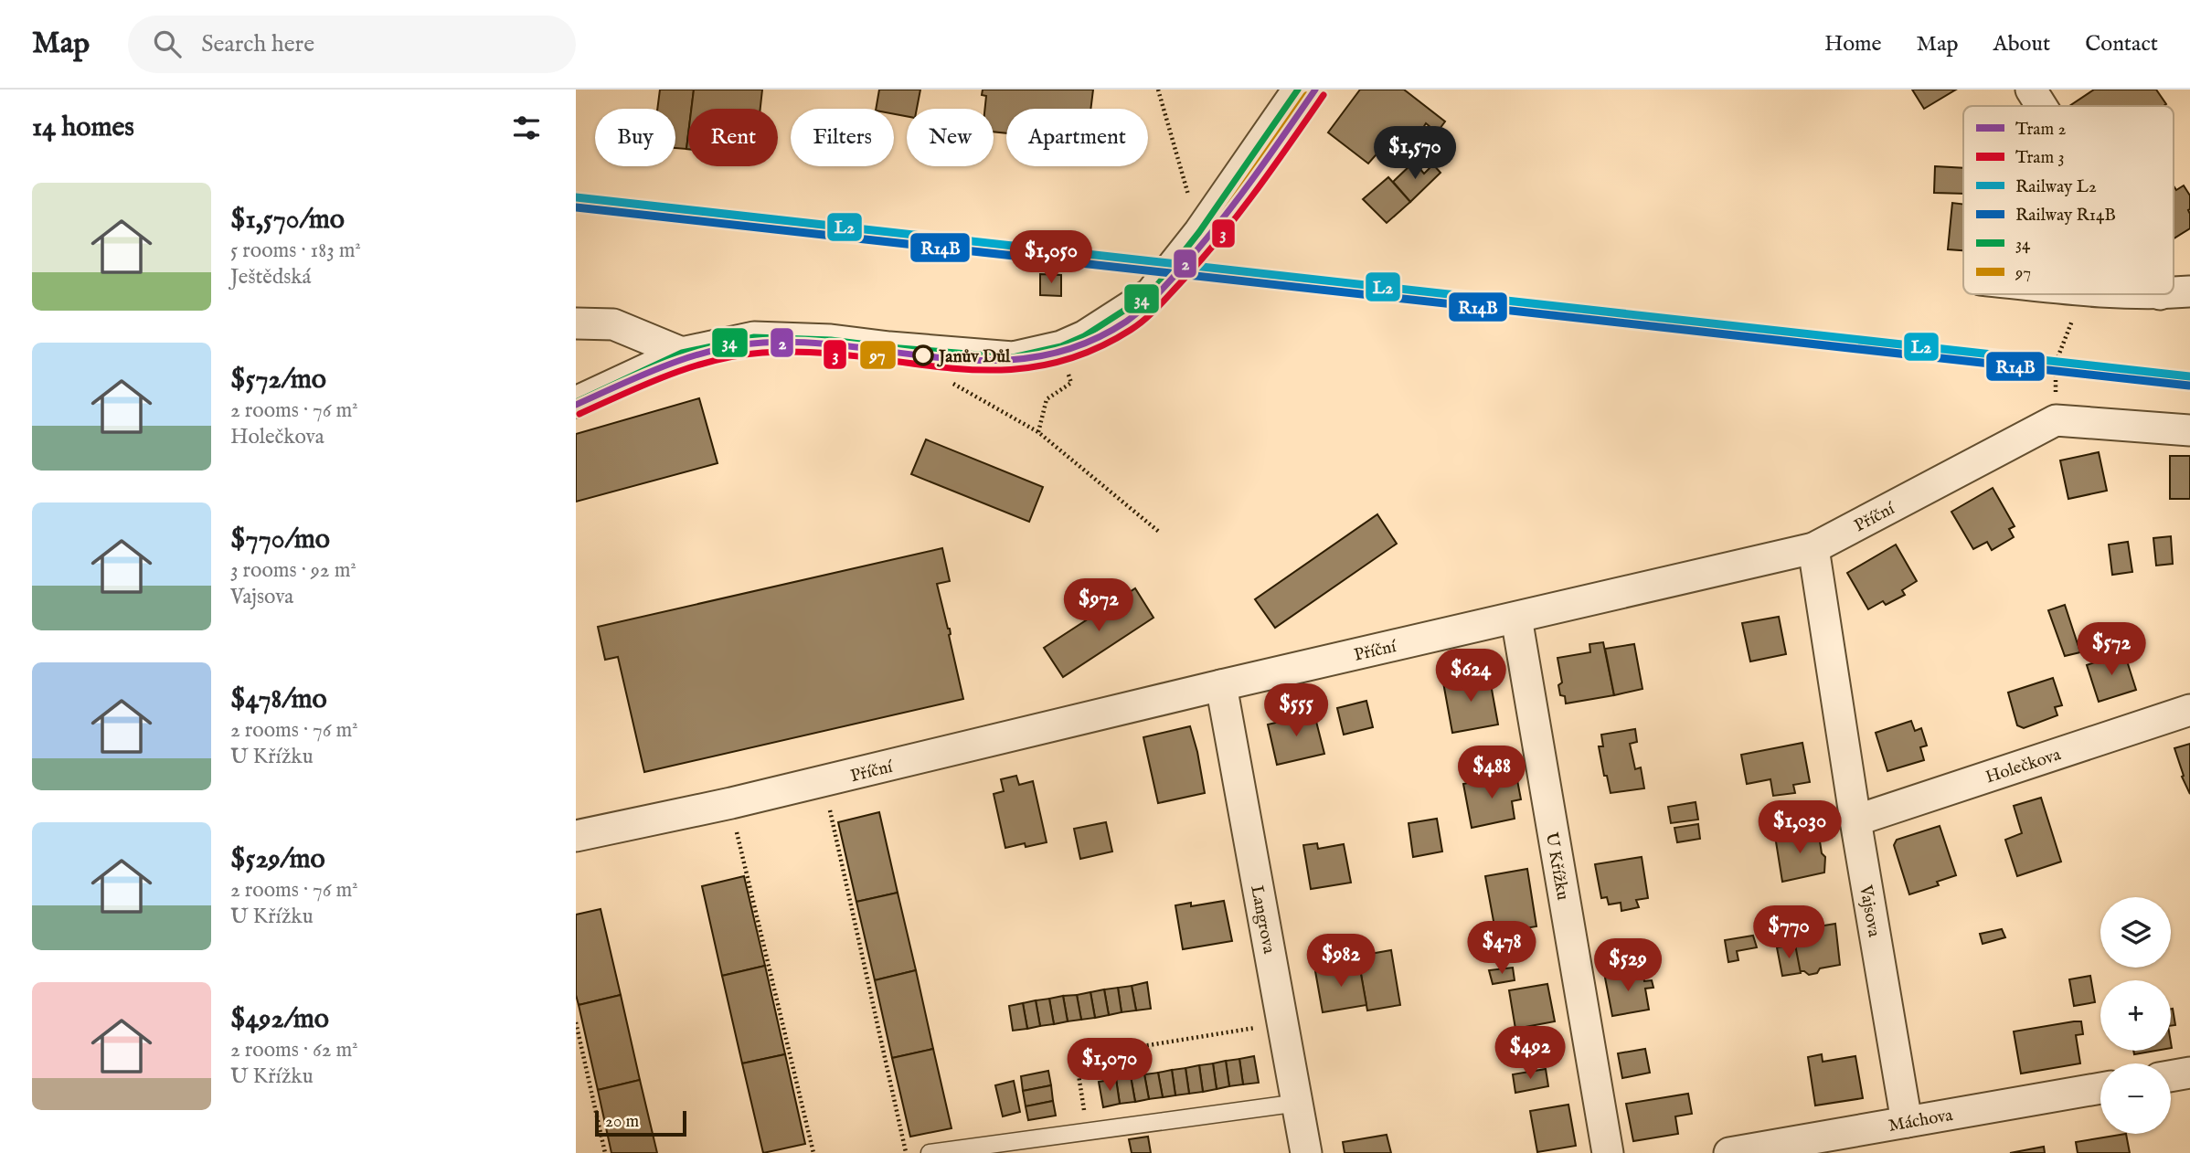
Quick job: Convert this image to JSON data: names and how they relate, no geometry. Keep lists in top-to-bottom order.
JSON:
{
  "streets": {
    "street": [
      "Příční",
      "Holečkova",
      "U Křížku",
      "Vajsova",
      "Langrova",
      "Máchova"
    ]
  },
  "crossings": [
    ["Příční", "U Křížku"],
    ["Příční", "Vajsova"],
    ["Příční", "Langrova"],
    ["Holečkova", "Vajsova"],
    ["Vajsova", "Máchova"]
  ],
  "places": ["Janův Důl"],
  "lines": [
    "tram line 2",
    "transit line 34",
    "tram line 3",
    "transit line 97",
    "rail line L2",
    "rail line R14B"
  ],
  "legend": [
    "Tram 2",
    "Tram 3",
    "Railway L2",
    "Railway R14B",
    "34",
    "97"
  ],
  "scale_bar": "20 m",
  "page": {
    "header": "Map",
    "search": "Search here",
    "nav": [
      "Home",
      "Map",
      "About",
      "Contact"
    ],
    "heading": "14 homes",
    "chip": [
      "Buy",
      "Rent",
      "Filters",
      "New",
      "Apartment"
    ],
    "price": [
      "$1,570",
      "$1,050",
      "$972",
      "$572",
      "$624",
      "$555",
      "$488",
      "$1,030",
      "$770",
      "$478",
      "$982",
      "$529",
      "$492",
      "$1,070"
    ],
    "list": [
      {
        "name": "$1,570/mo",
        "note": "5 rooms · 183 m² · Ještědská"
      },
      {
        "name": "$572/mo",
        "note": "2 rooms · 76 m² · Holečkova"
      },
      {
        "name": "$770/mo",
        "note": "3 rooms · 92 m² · Vajsova"
      },
      {
        "name": "$478/mo",
        "note": "2 rooms · 76 m² · U Křížku"
      },
      {
        "name": "$529/mo",
        "note": "2 rooms · 76 m² · U Křížku"
      },
      {
        "name": "$492/mo",
        "note": "2 rooms · 62 m² · U Křížku"
      }
    ],
    "map_buttons": ["+", "−"],
    "scale": "20 m"
  }
}
